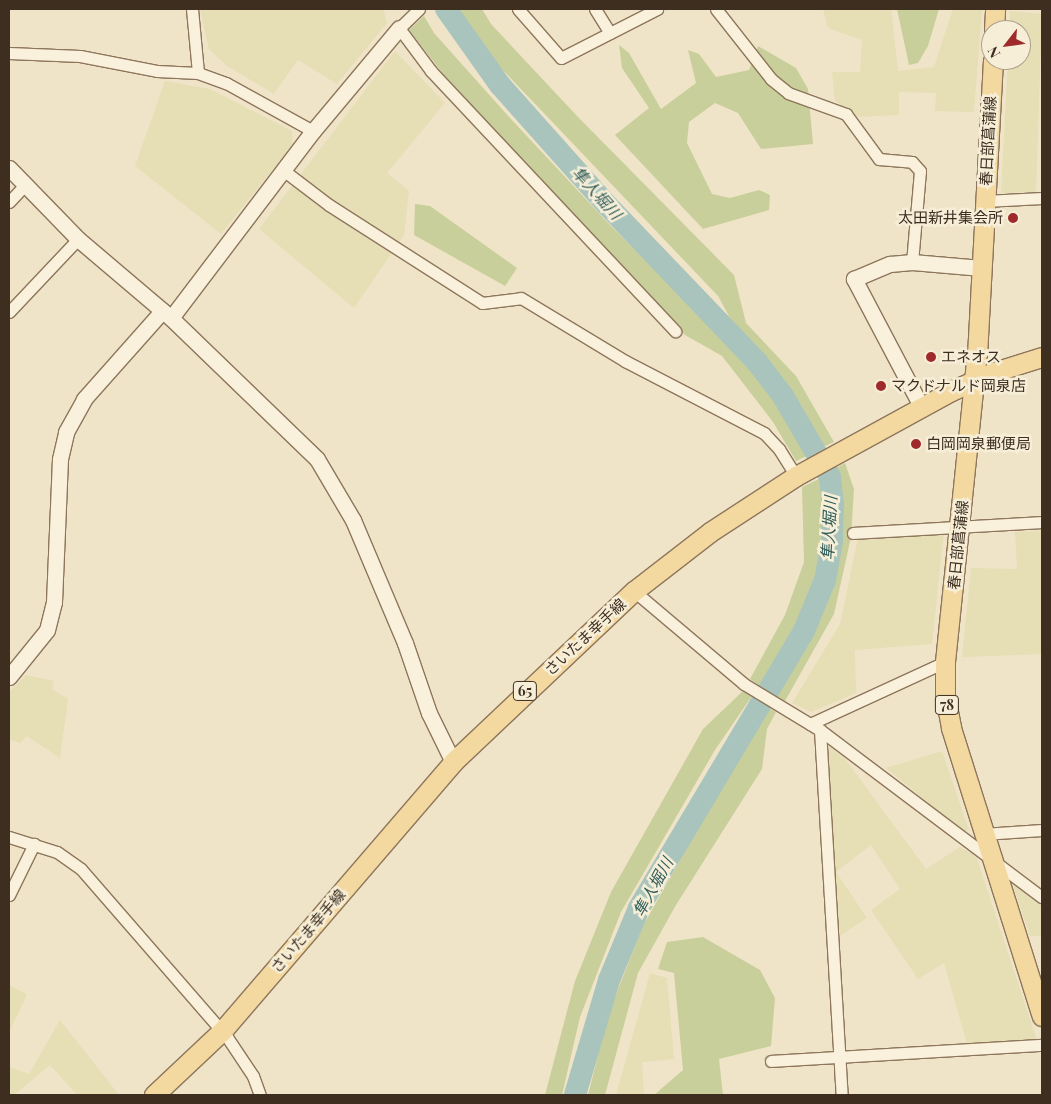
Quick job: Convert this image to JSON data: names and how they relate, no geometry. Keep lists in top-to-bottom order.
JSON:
{
  "streets": {
    "main road": [
      "春日部菖蒲線",
      "さいたま幸手線",
      "65",
      "78"
    ]
  },
  "crossings": [
    ["春日部菖蒲線", "さいたま幸手線"]
  ],
  "water": ["隼人堀川"],
  "places": [
    "太田新井集会所",
    "エネオス",
    "マクドナルド岡泉店",
    "白岡岡泉郵便局"
  ],
  "north": "bottom left"
}
